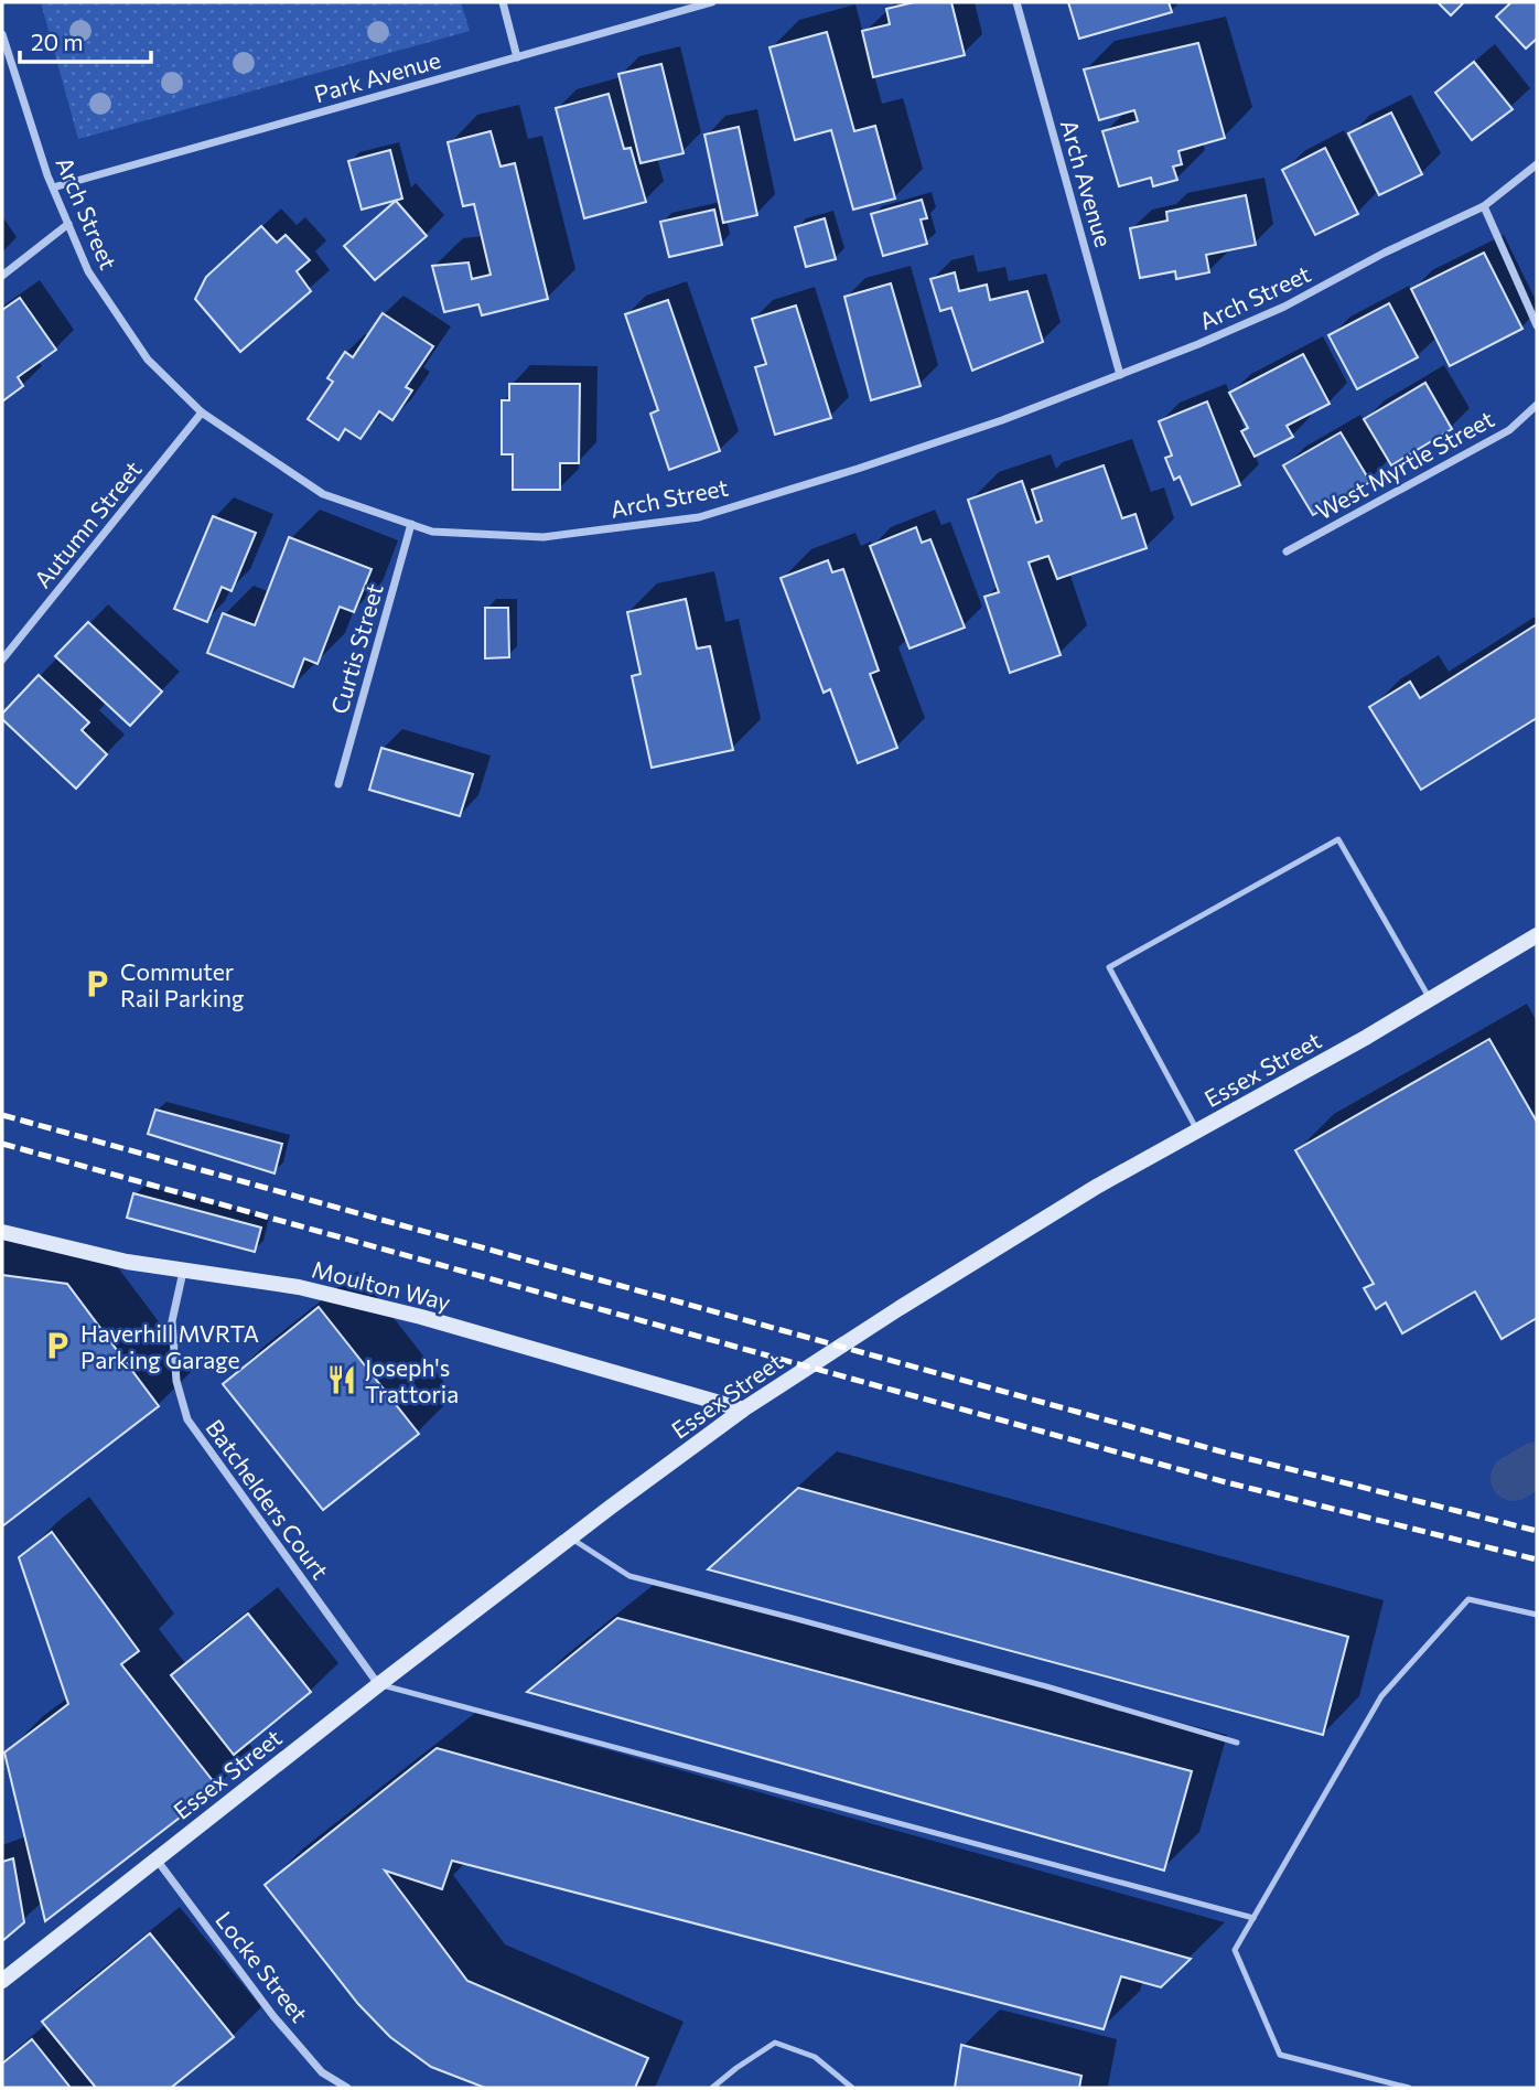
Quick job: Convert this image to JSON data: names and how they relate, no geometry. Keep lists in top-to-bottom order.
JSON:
{
  "streets": {
    "main road": ["Essex Street", "Moulton Way"],
    "street": [
      "Park Avenue",
      "Arch Avenue",
      "Arch Street",
      "West Myrtle Street",
      "Autumn Street",
      "Curtis Street",
      "Batchelders Court",
      "Locke Street"
    ]
  },
  "crossings": [
    ["Park Avenue", "Arch Street"],
    ["Arch Avenue", "Arch Street"],
    ["Arch Street", "Autumn Street"],
    ["Arch Street", "Curtis Street"],
    ["Essex Street", "Moulton Way"],
    ["Essex Street", "Batchelders Court"],
    ["Essex Street", "Locke Street"],
    ["Moulton Way", "Batchelders Court"]
  ],
  "places": {
    "parking": ["Commuter Rail Parking", "Haverhill MVRTA Parking Garage"],
    "restaurant": ["Joseph's Trattoria"]
  },
  "scale_bar": "20 m"
}
